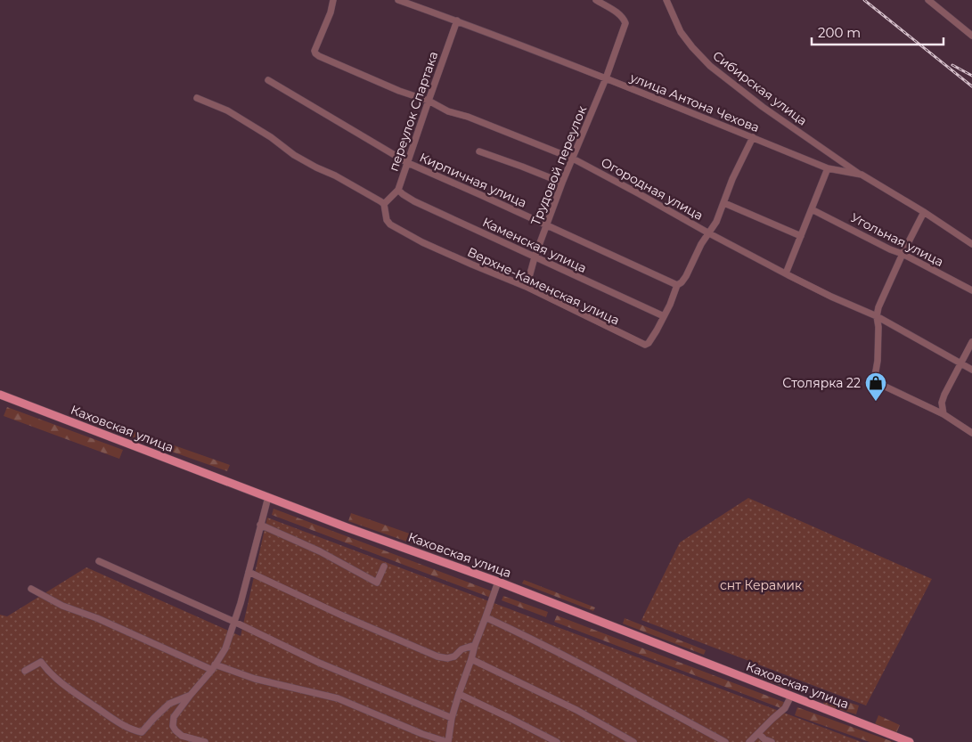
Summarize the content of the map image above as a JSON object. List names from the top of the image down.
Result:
{
  "streets": {
    "main road": ["Каховская улица"],
    "street": [
      "Сибирская улица",
      "улица Антона Чехова",
      "переулок Спартака",
      "Трудовой переулок",
      "Кирпичная улица",
      "Огородная улица",
      "Угольная улица",
      "Каменская улица",
      "Верхне-Каменская улица"
    ]
  },
  "crossings": [
    ["Сибирская улица", "улица Антона Чехова"],
    ["улица Антона Чехова", "переулок Спартака"],
    ["улица Антона Чехова", "Трудовой переулок"],
    ["улица Антона Чехова", "Верхне-Каменская улица"],
    ["переулок Спартака", "Кирпичная улица"],
    ["переулок Спартака", "Огородная улица"],
    ["переулок Спартака", "Каменская улица"],
    ["переулок Спартака", "Верхне-Каменская улица"],
    ["Трудовой переулок", "Кирпичная улица"],
    ["Трудовой переулок", "Огородная улица"],
    ["Трудовой переулок", "Каменская улица"],
    ["Трудовой переулок", "Верхне-Каменская улица"],
    ["Кирпичная улица", "Верхне-Каменская улица"],
    ["Огородная улица", "Верхне-Каменская улица"],
    ["Каменская улица", "Верхне-Каменская улица"]
  ],
  "parks": ["снт Керамик"],
  "places": {
    "shop": ["Столярка 22"]
  },
  "scale_bar": "200 m"
}
